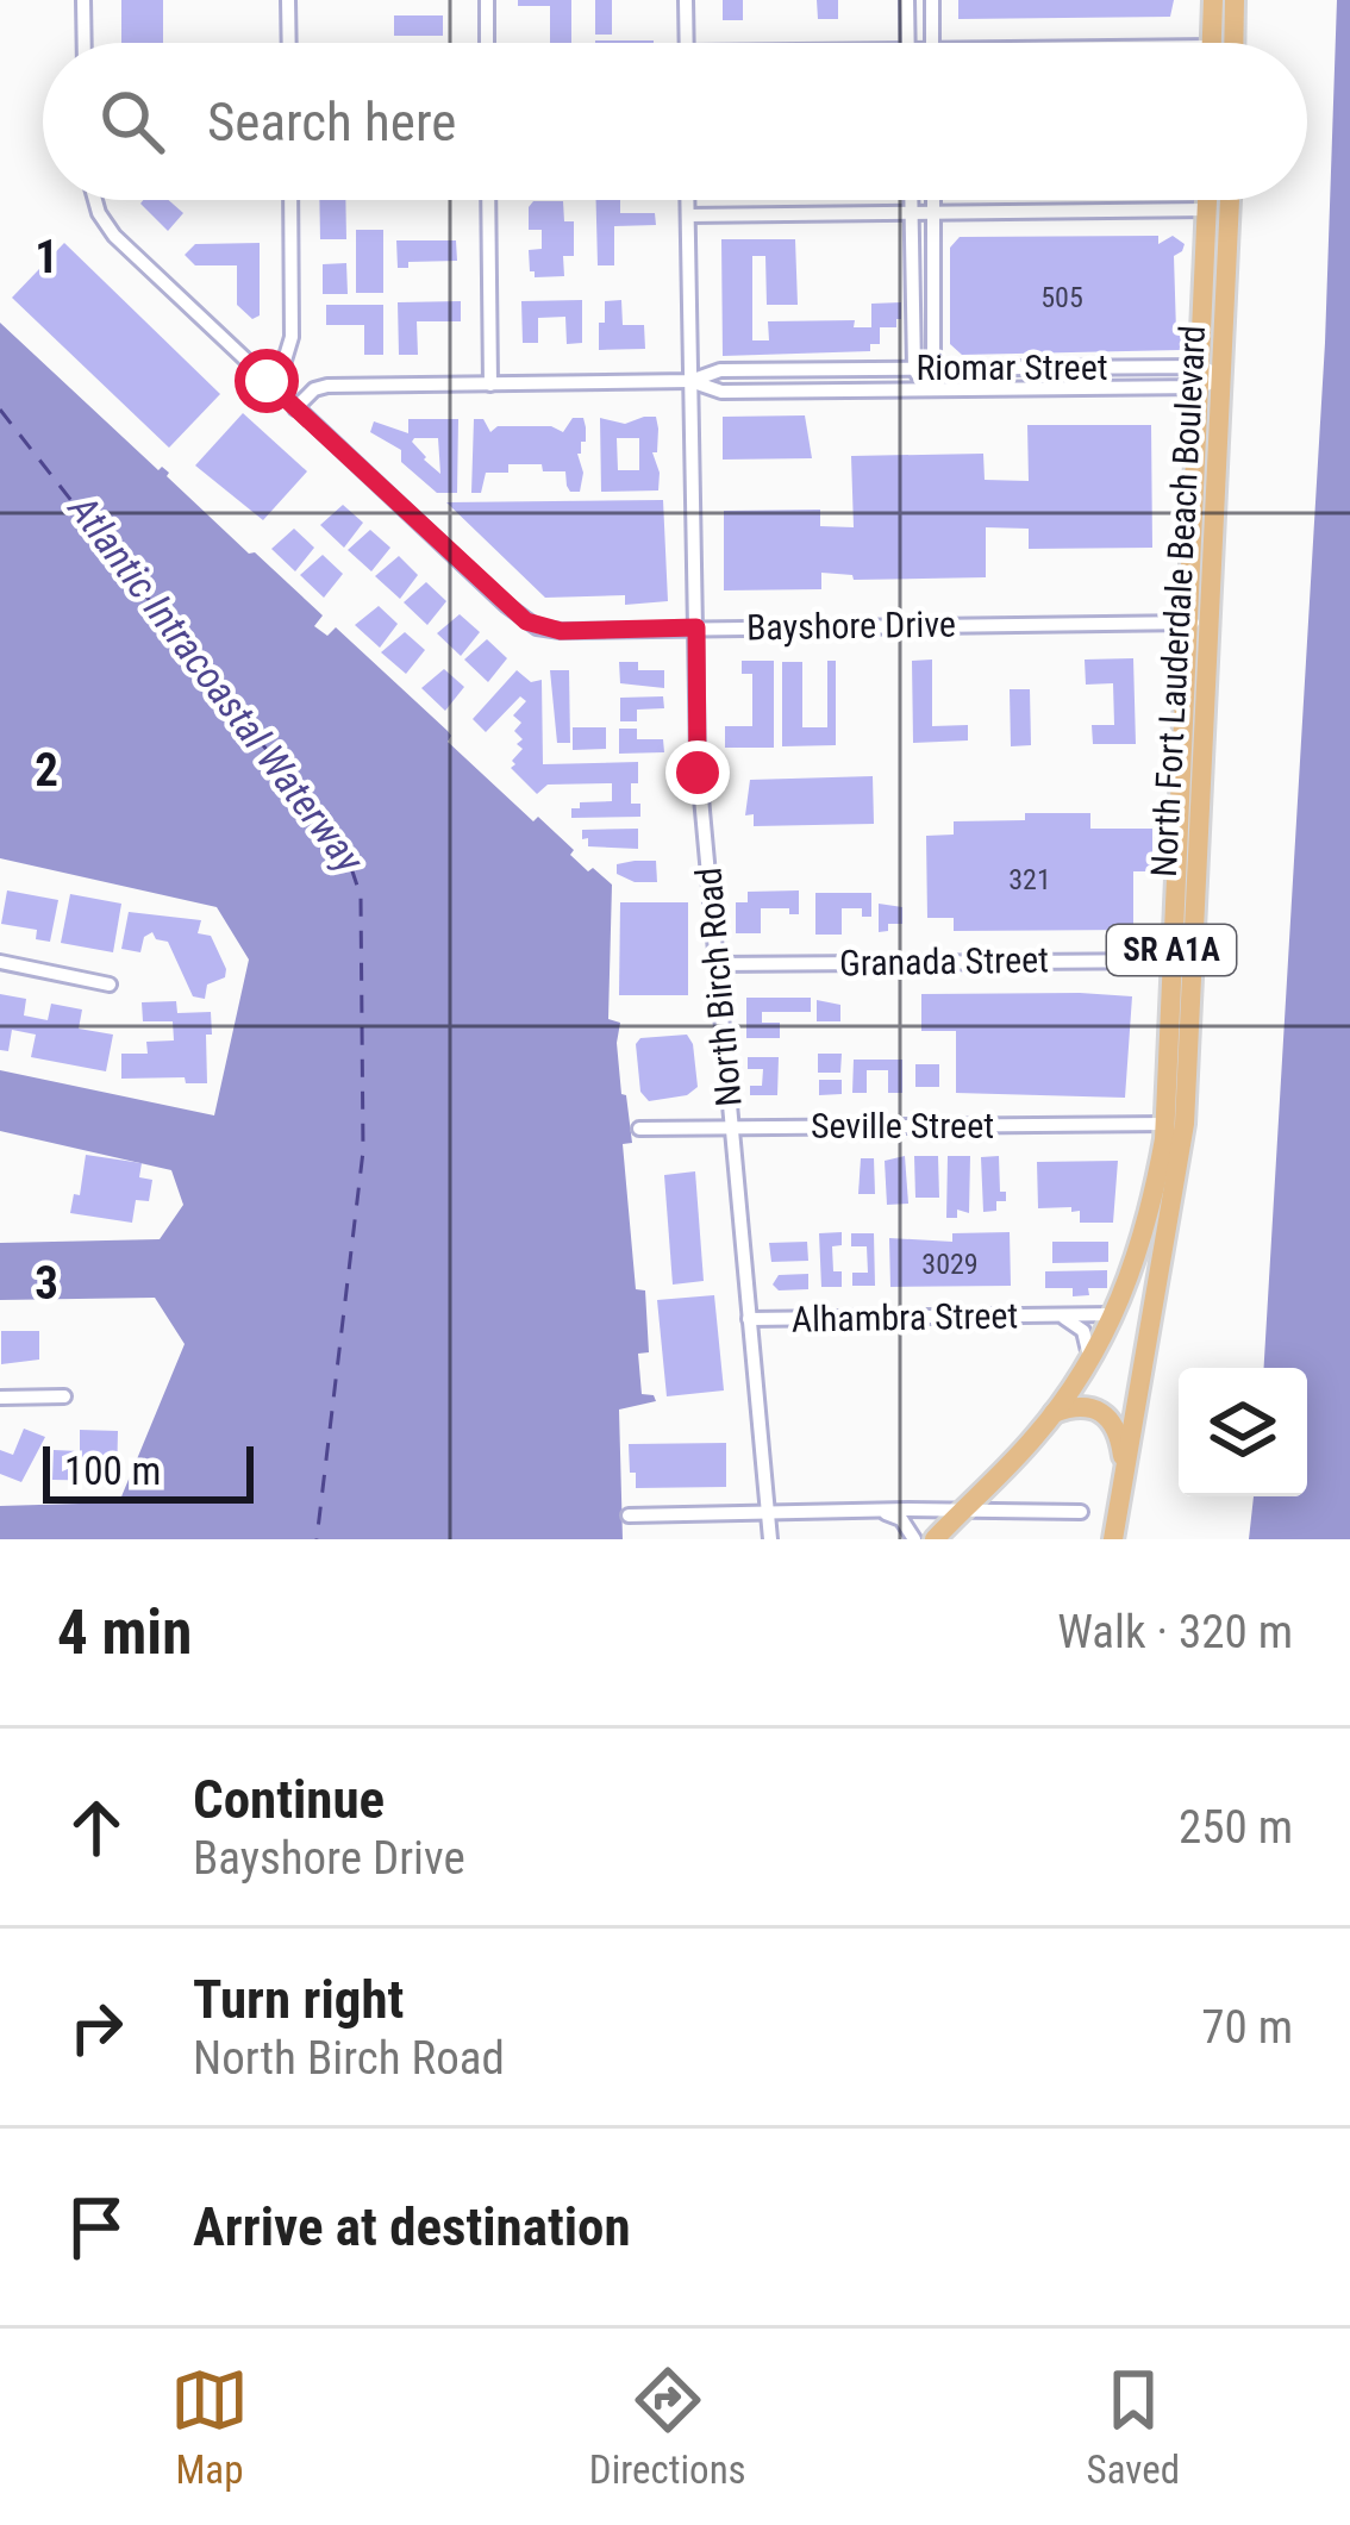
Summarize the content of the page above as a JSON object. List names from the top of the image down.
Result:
{
  "streets": {
    "main road": ["North Fort Lauderdale Beach Boulevard", "SR A1A"],
    "street": [
      "Riomar Street",
      "Bayshore Drive",
      "Granada Street",
      "North Birch Road",
      "Seville Street",
      "Alhambra Street"
    ]
  },
  "crossings": [
    ["Riomar Street", "North Fort Lauderdale Beach Boulevard"],
    ["Riomar Street", "Bayshore Drive"],
    ["Riomar Street", "North Birch Road"],
    ["North Fort Lauderdale Beach Boulevard", "Bayshore Drive"],
    ["North Fort Lauderdale Beach Boulevard", "SR A1A"],
    ["North Fort Lauderdale Beach Boulevard", "Granada Street"],
    ["North Fort Lauderdale Beach Boulevard", "Seville Street"],
    ["North Fort Lauderdale Beach Boulevard", "Alhambra Street"],
    ["Bayshore Drive", "North Birch Road"],
    ["SR A1A", "Alhambra Street"],
    ["Granada Street", "North Birch Road"],
    ["North Birch Road", "Seville Street"],
    ["North Birch Road", "Alhambra Street"]
  ],
  "water": ["Atlantic Intracoastal Waterway"],
  "house_numbers": ["505", "321", "3029"],
  "scale_bar": "100 m",
  "page": {
    "search": "Search here",
    "scale": "100 m",
    "heading": ["4 min", "Walk · 320 m"],
    "list": [
      ["Continue", "Bayshore Drive", "250 m"],
      ["Turn right", "North Birch Road", "70 m"],
      "Arrive at destination"
    ],
    "nav": ["Map", "Directions", "Saved"]
  },
  "grid": {
    "rows": ["1", "2", "3"]
  }
}
